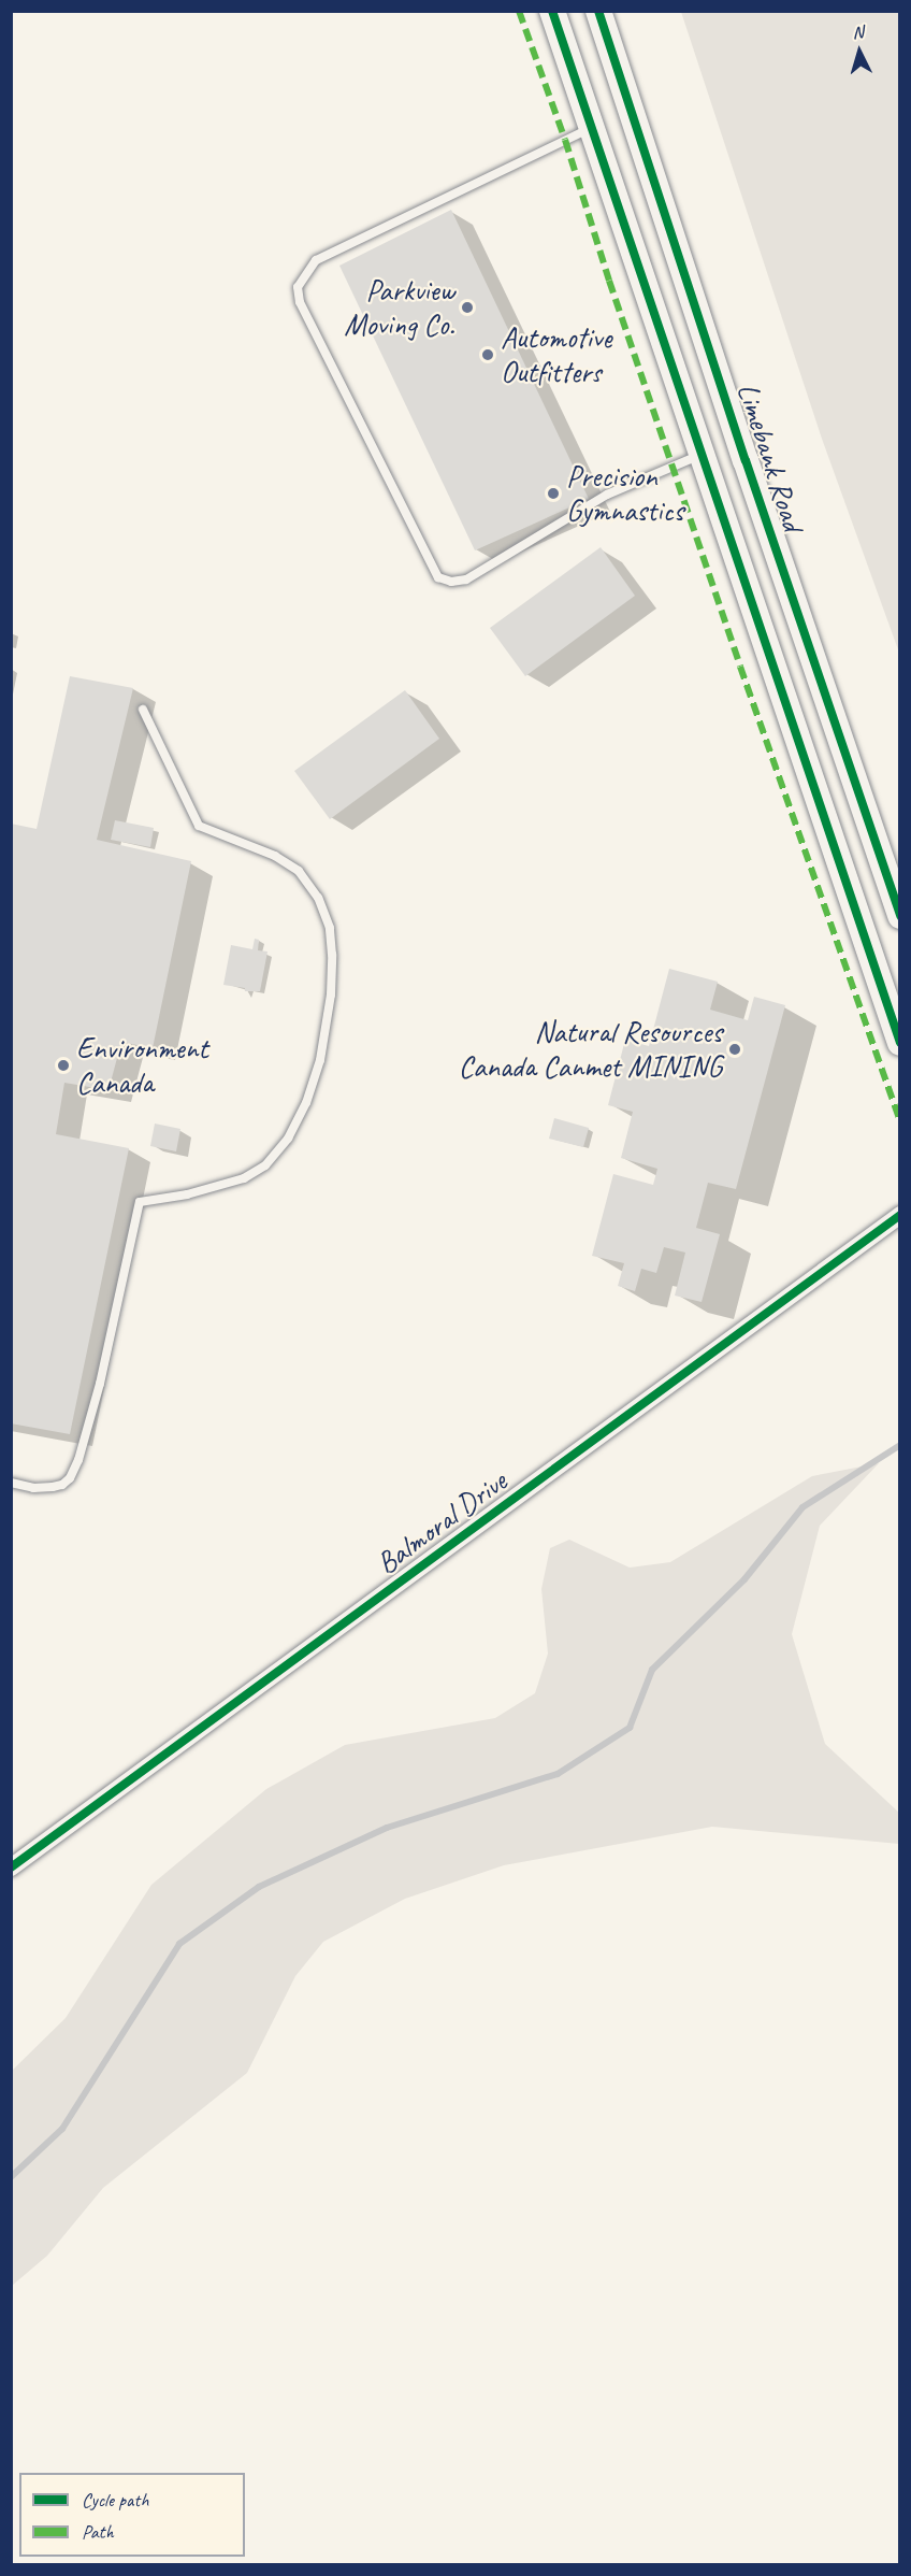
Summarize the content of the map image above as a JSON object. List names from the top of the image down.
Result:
{
  "streets": {
    "main road": ["Limebank Road"],
    "street": ["Balmoral Drive"]
  },
  "places": [
    "Parkview Moving Co.",
    "Automotive Outfitters",
    "Precision Gymnastics",
    "Natural Resources Canada Canmet MINING",
    "Environment Canada"
  ],
  "legend": ["Cycle path", "Path"],
  "north": "top"
}
